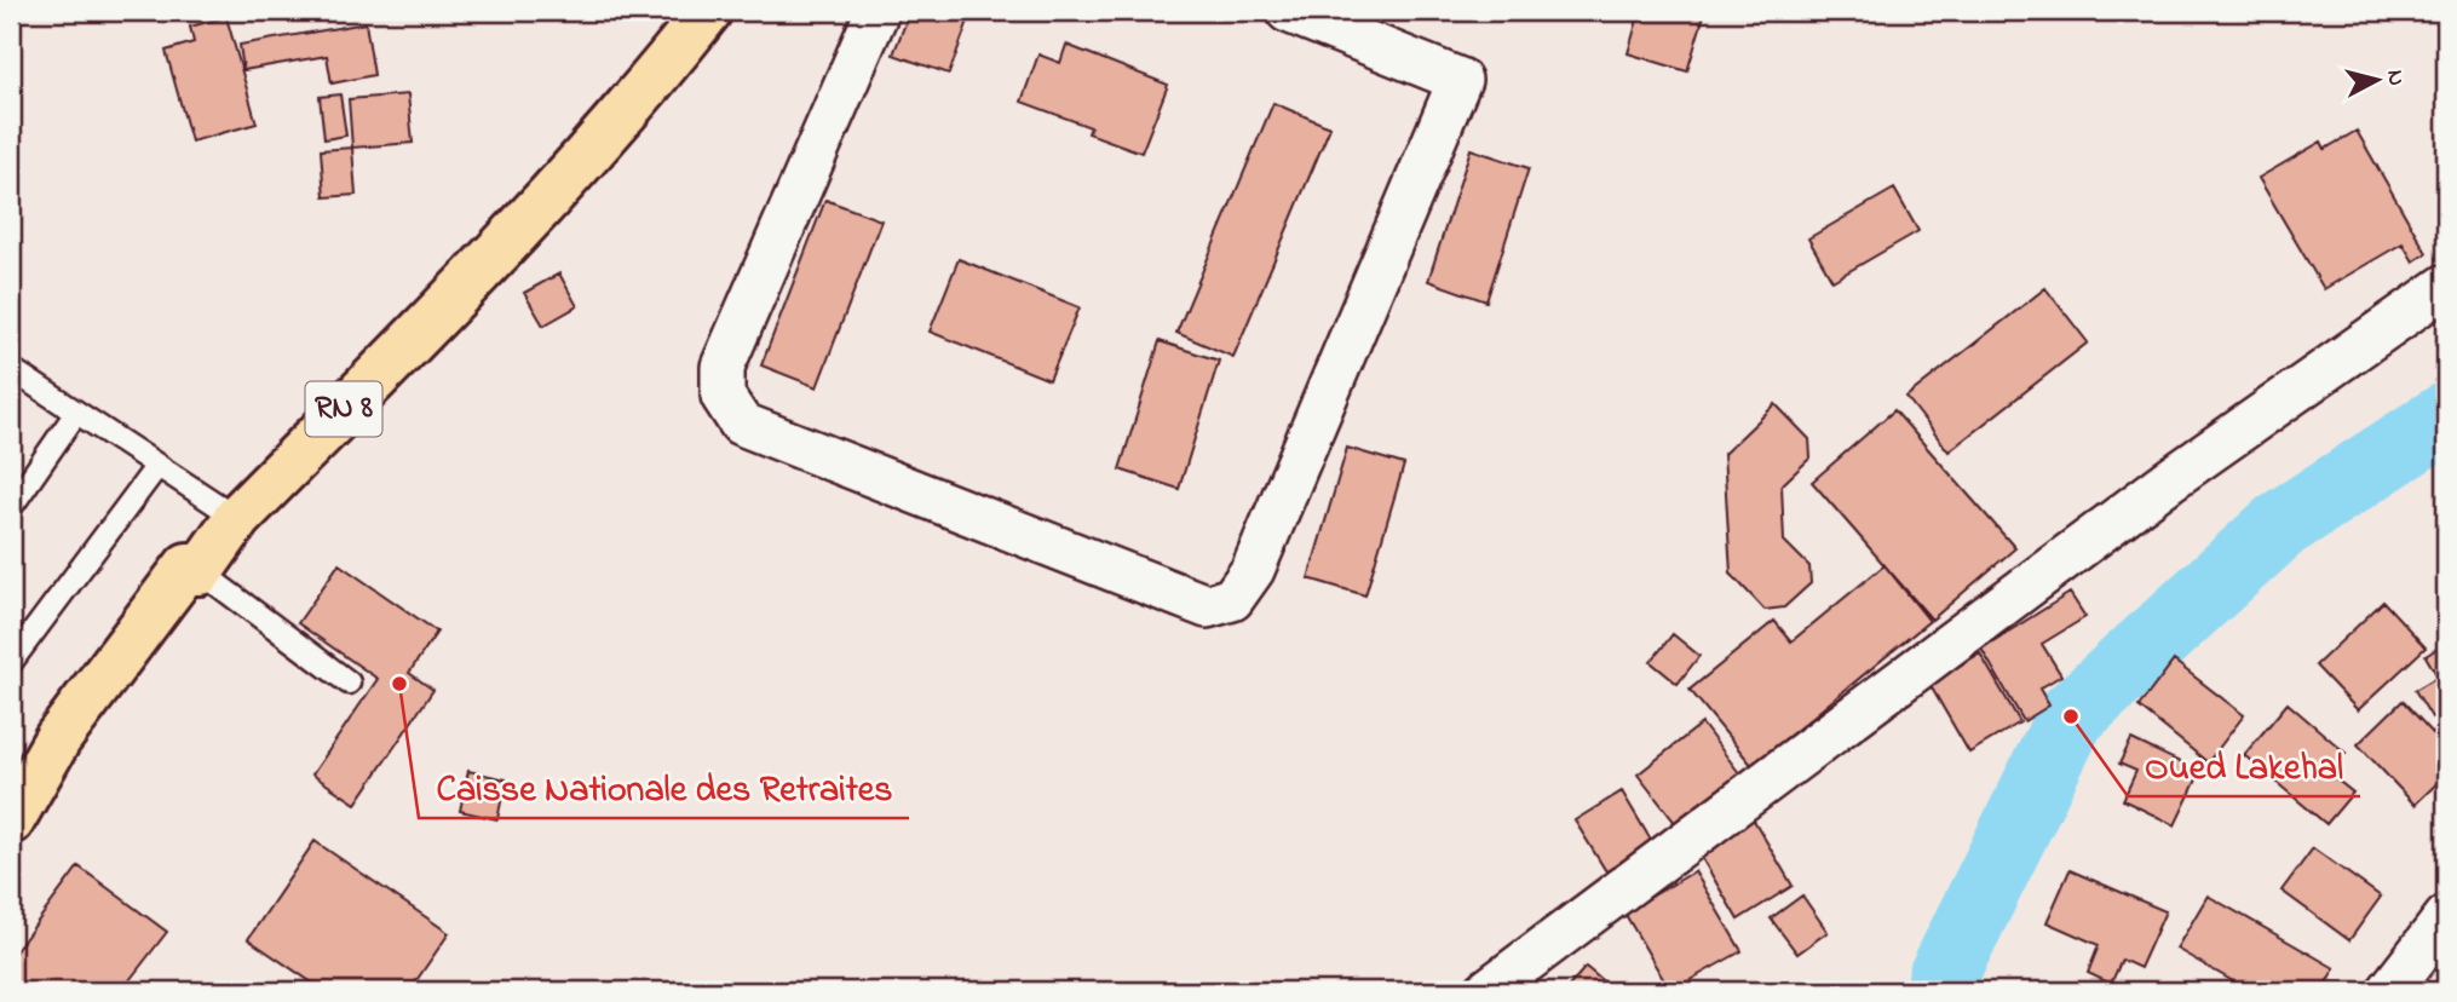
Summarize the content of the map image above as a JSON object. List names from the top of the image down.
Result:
{
  "streets": {
    "highway": ["RN 8"]
  },
  "places": ["Caisse Nationale des Retraites", "Oued Lakehal"],
  "north": "right"
}
